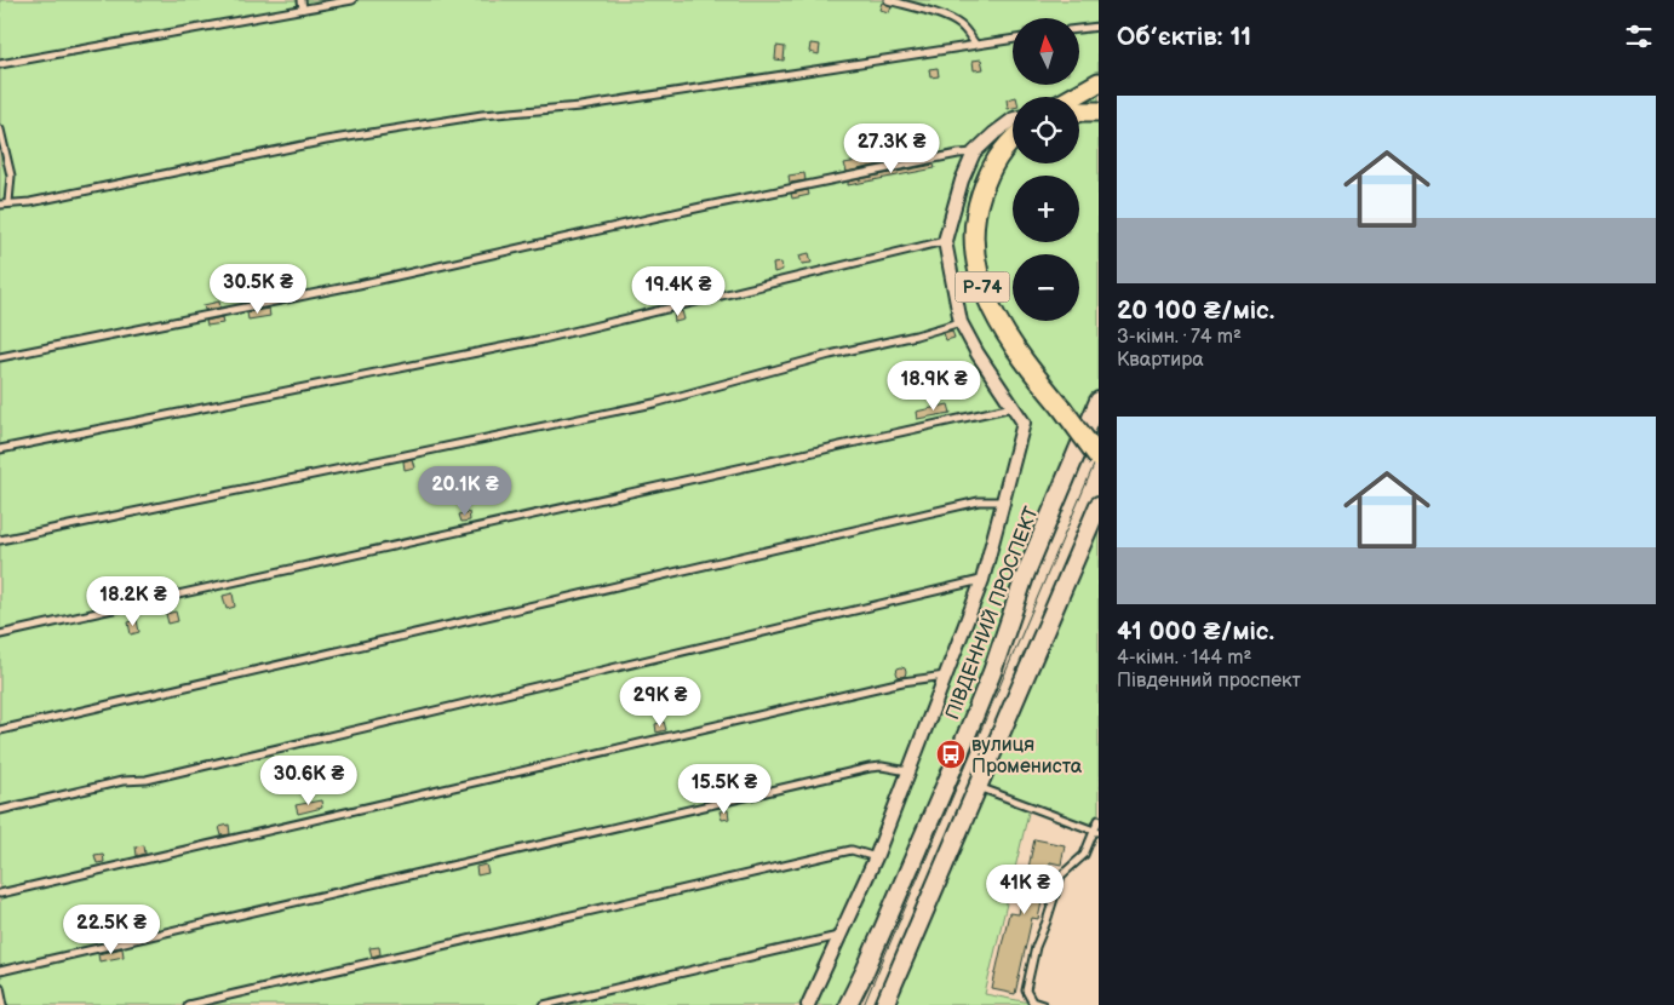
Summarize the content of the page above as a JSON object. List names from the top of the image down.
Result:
{
  "streets": {
    "main road": ["Р-74", "ПІВДЕННИЙ ПРОСПЕКТ"]
  },
  "places": {
    "bus stop": ["вулиця Промениста"]
  },
  "north": "top",
  "page": {
    "heading": "Об’єктів: 11",
    "map_buttons": ["+", "−"],
    "list": [
      {
        "name": "20 100 ₴/міс.",
        "note": "3-кімн. · 74 m² · Квартира"
      },
      {
        "name": "41 000 ₴/міс.",
        "note": "4-кімн. · 144 m² · Південний проспект"
      }
    ],
    "price": [
      "27.3K ₴",
      "30.5K ₴",
      "19.4K ₴",
      "18.9K ₴",
      "20.1K ₴",
      "18.2K ₴",
      "29K ₴",
      "30.6K ₴",
      "15.5K ₴",
      "41K ₴",
      "22.5K ₴"
    ]
  }
}
